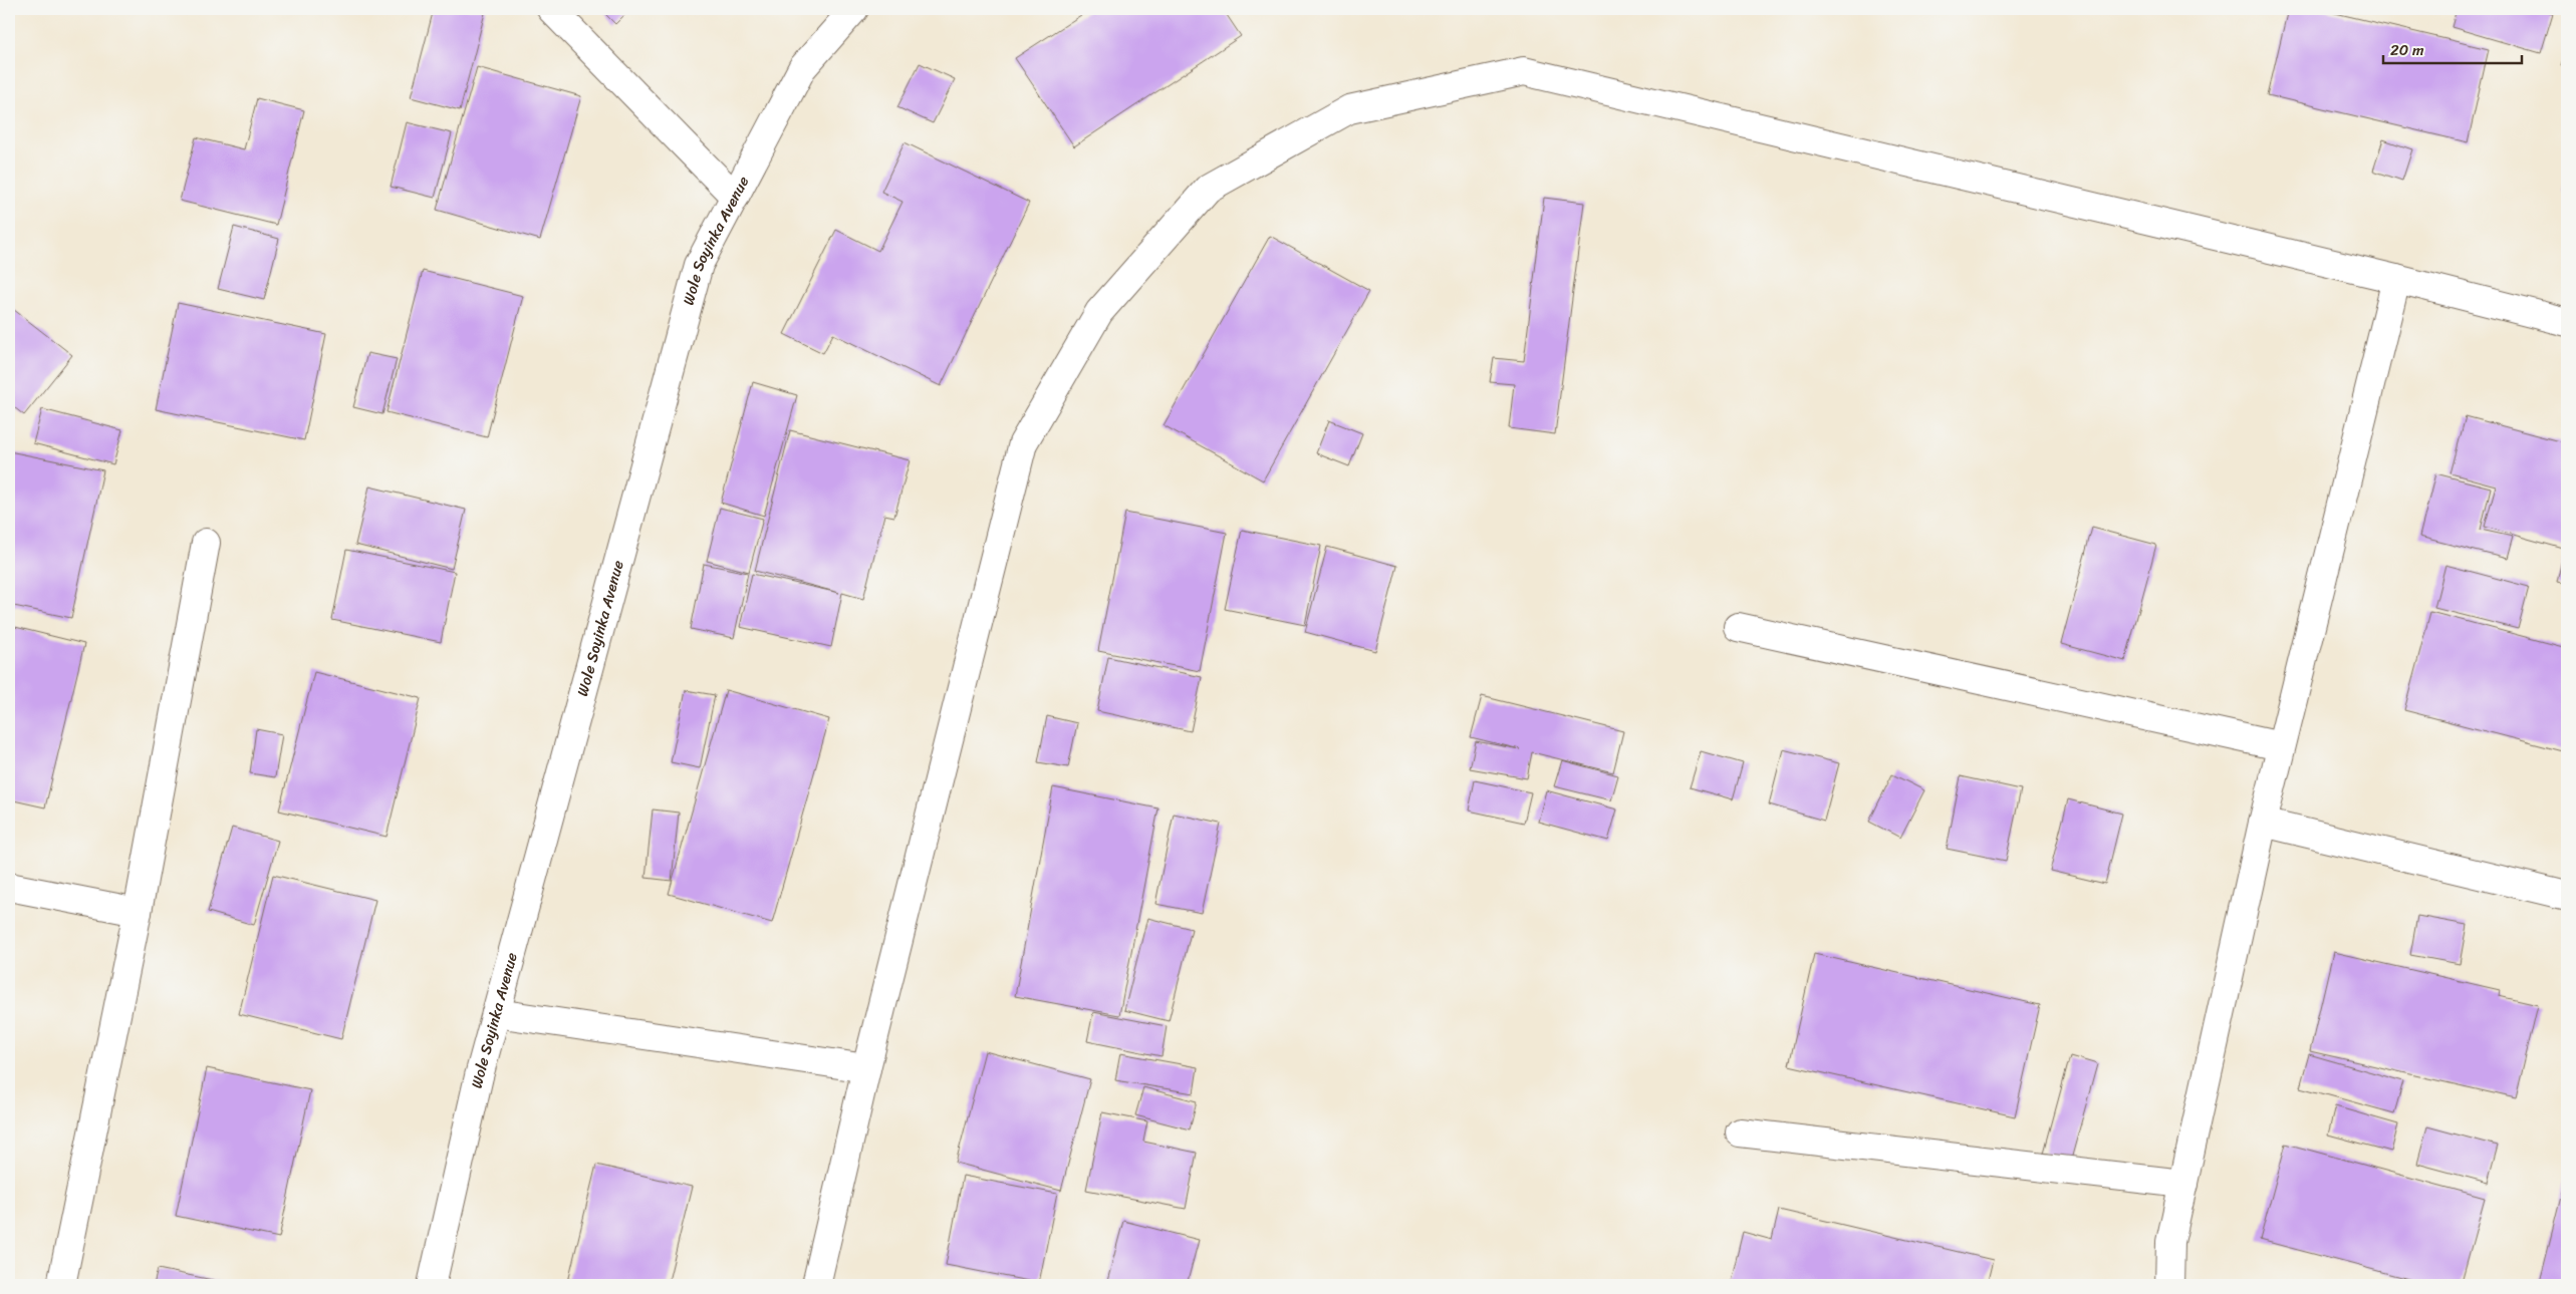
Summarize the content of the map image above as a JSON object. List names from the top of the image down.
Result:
{
  "streets": {
    "street": ["Wole Soyinka Avenue"]
  },
  "scale_bar": "20 m"
}
